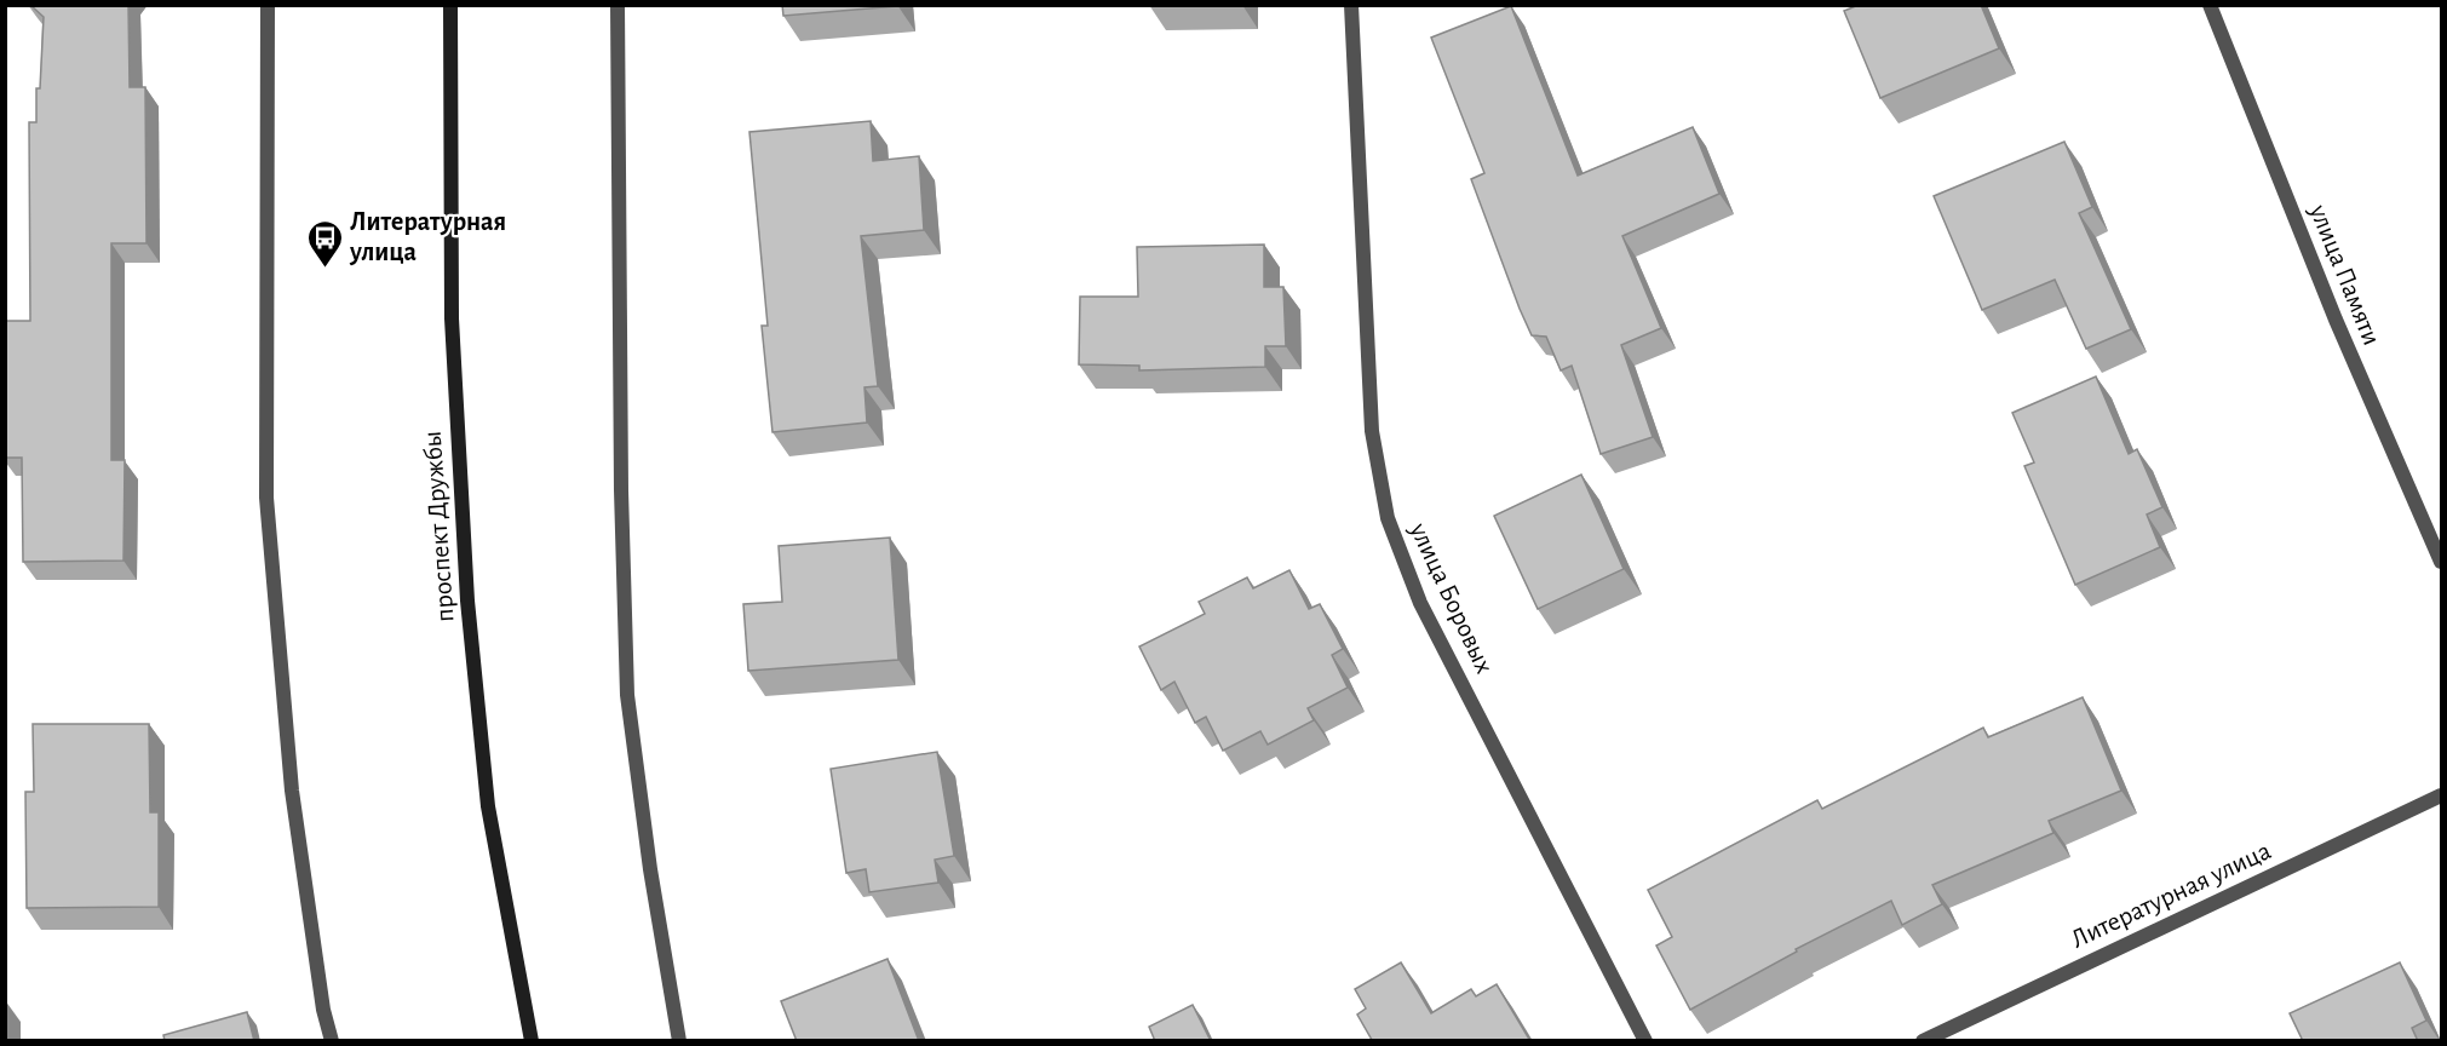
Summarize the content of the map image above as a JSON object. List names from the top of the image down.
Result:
{
  "streets": {
    "main road": ["проспект Дружбы"],
    "street": ["улица Памяти", "улица Боровых", "Литературная улица"]
  },
  "places": {
    "bus stop": ["Литературная улица"]
  }
}
